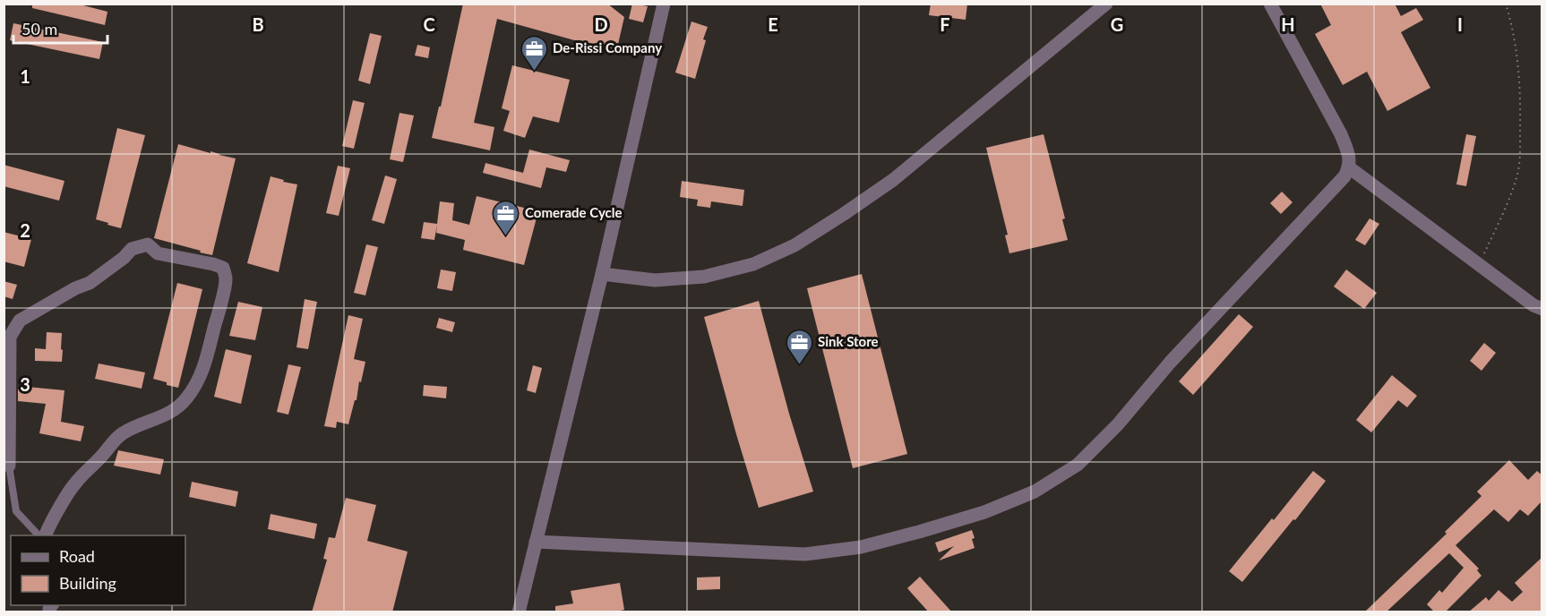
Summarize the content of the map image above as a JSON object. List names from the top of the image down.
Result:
{
  "places": {
    "office": ["De-Rissi Company", "Comerade Cycle", "Sink Store"]
  },
  "legend": ["Road", "Building"],
  "scale_bar": "50 m",
  "grid": {
    "columns": [
      "B",
      "C",
      "D",
      "E",
      "F",
      "G",
      "H",
      "I"
    ],
    "rows": ["1", "2", "3"]
  }
}
